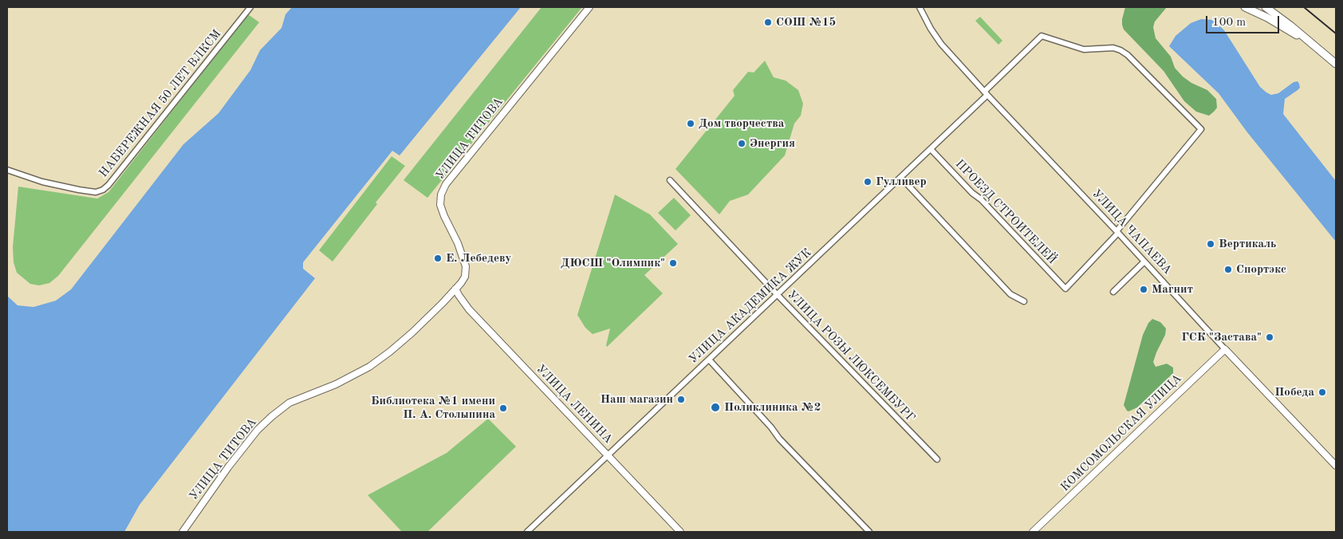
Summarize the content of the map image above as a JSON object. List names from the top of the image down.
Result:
{
  "streets": {
    "main road": [
      "УЛИЦА ТИТОВА",
      "УЛИЦА ЧАПАЕВА",
      "УЛИЦА ЛЕНИНА",
      "КОМСОМОЛЬСКАЯ УЛИЦА"
    ],
    "street": [
      "НАБЕРЕЖНАЯ 50 ЛЕТ ВЛКСМ",
      "ПРОЕЗД СТРОИТЕЛЕЙ",
      "УЛИЦА АКАДЕМИКА ЖУК",
      "УЛИЦА РОЗЫ ЛЮКСЕМБУРГ"
    ]
  },
  "crossings": [
    ["УЛИЦА ТИТОВА", "УЛИЦА ЛЕНИНА"],
    ["ПРОЕЗД СТРОИТЕЛЕЙ", "УЛИЦА ЧАПАЕВА"],
    ["ПРОЕЗД СТРОИТЕЛЕЙ", "УЛИЦА АКАДЕМИКА ЖУК"],
    ["УЛИЦА ЧАПАЕВА", "УЛИЦА АКАДЕМИКА ЖУК"],
    ["УЛИЦА ЧАПАЕВА", "КОМСОМОЛЬСКАЯ УЛИЦА"],
    ["УЛИЦА АКАДЕМИКА ЖУК", "УЛИЦА РОЗЫ ЛЮКСЕМБУРГ"],
    ["УЛИЦА АКАДЕМИКА ЖУК", "УЛИЦА ЛЕНИНА"]
  ],
  "places": [
    "СОШ №15",
    "Дом творчества",
    "Энергия",
    "Гулливер",
    "Вертикаль",
    "Е. Лебедеву",
    "ДЮСШ \"Олимпик\"",
    "Спортэкс",
    "Магнит",
    "ГСК \"Застава\"",
    "Победа",
    "Наш магазин",
    "Поликлиника №2",
    "Библиотека №1 имени П. А. Столыпина"
  ],
  "scale_bar": "100 m"
}
